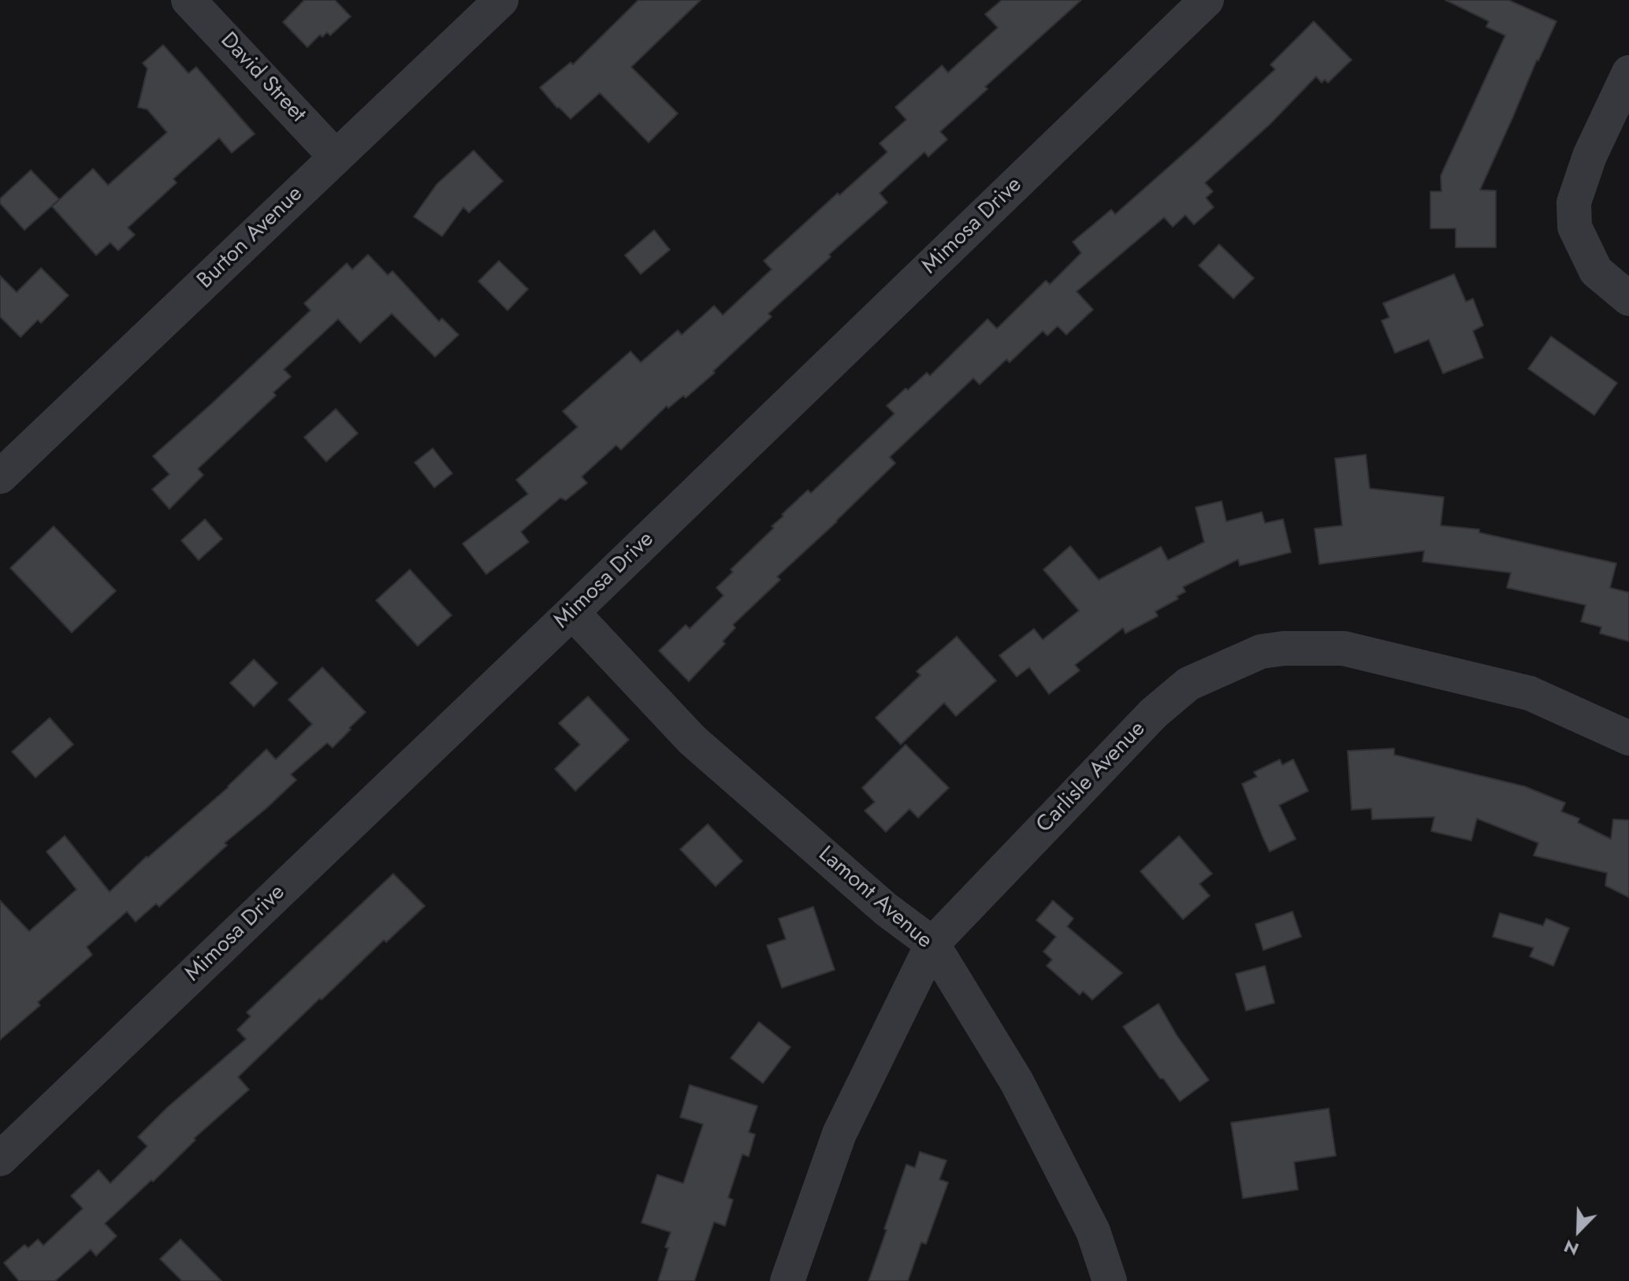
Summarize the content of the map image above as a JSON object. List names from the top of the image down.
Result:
{
  "streets": {
    "street": [
      "David Street",
      "Mimosa Drive",
      "Burton Avenue",
      "Carlisle Avenue",
      "Lamont Avenue"
    ]
  },
  "crossings": [
    ["David Street", "Burton Avenue"],
    ["Mimosa Drive", "Lamont Avenue"],
    ["Carlisle Avenue", "Lamont Avenue"]
  ],
  "north": "bottom left"
}
